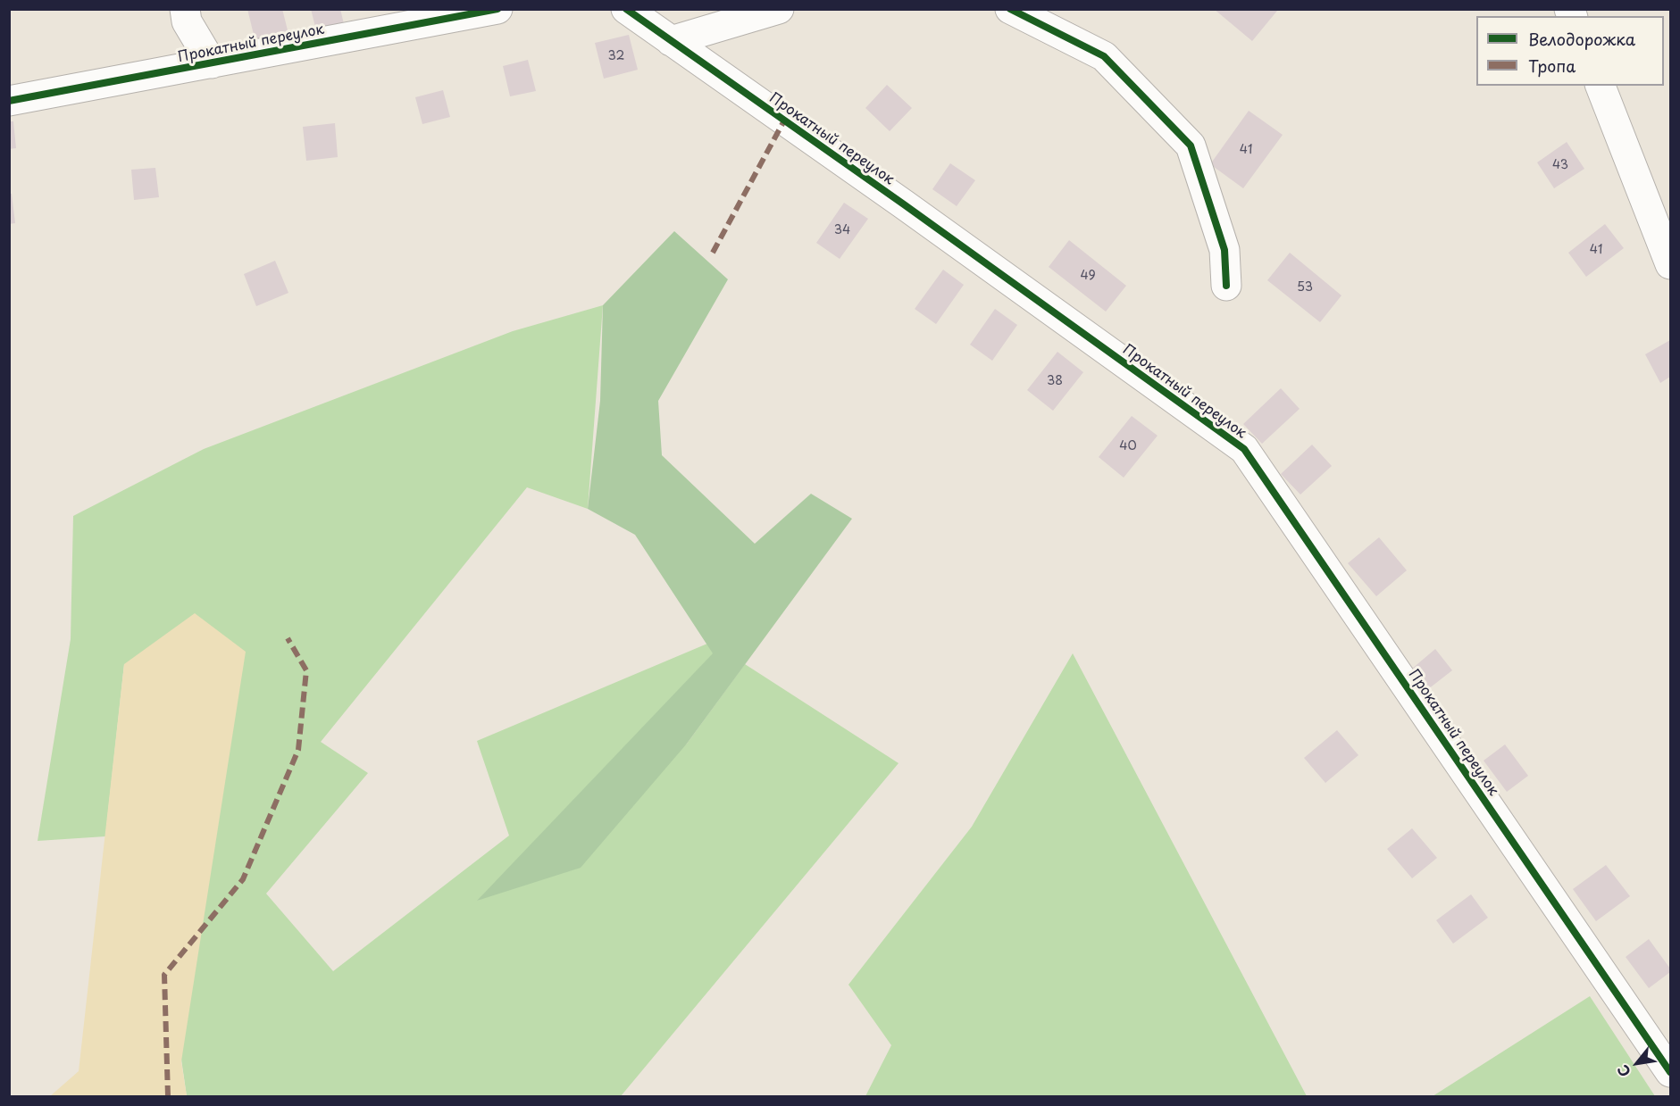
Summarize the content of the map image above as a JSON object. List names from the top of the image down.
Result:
{
  "streets": {
    "street": ["Прокатный переулок"]
  },
  "house_numbers": [
    "32",
    "41",
    "43",
    "34",
    "41",
    "49",
    "53",
    "38",
    "40"
  ],
  "legend": ["Велодорожка", "Тропа"],
  "north": "bottom left"
}
